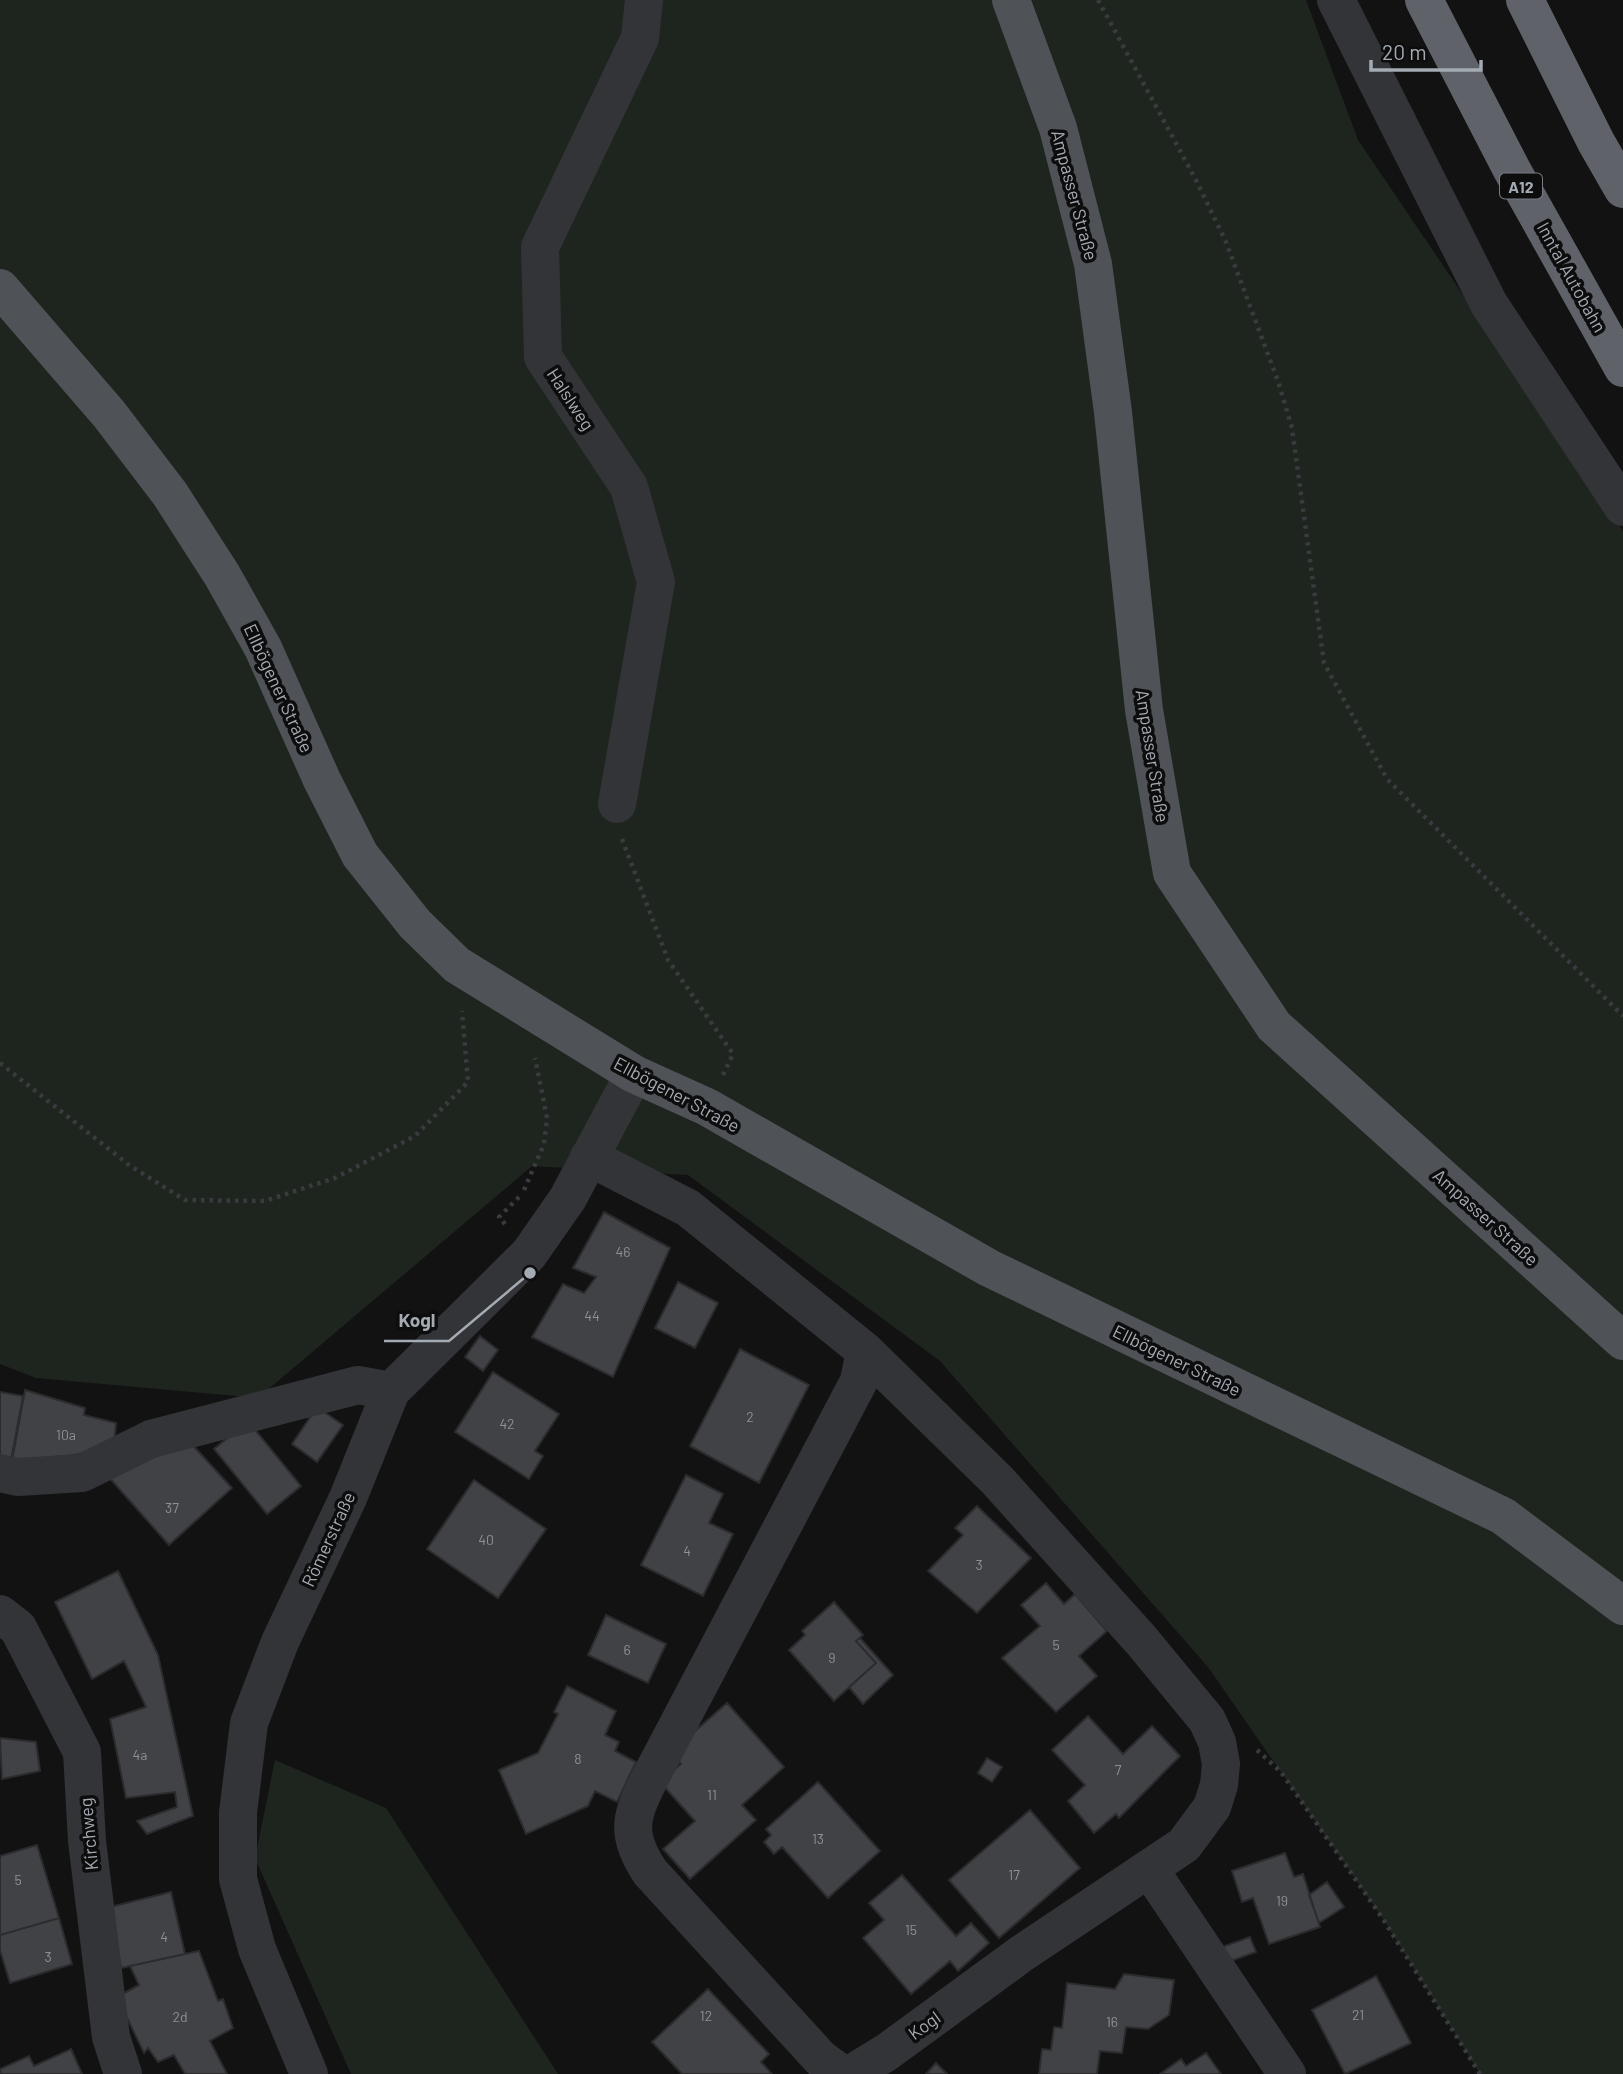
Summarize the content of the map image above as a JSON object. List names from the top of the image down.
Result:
{
  "streets": {
    "highway": ["A12", "Inntal Autobahn"],
    "main road": ["Ampasser Straße", "Ellbögener Straße"],
    "street": [
      "Halslweg",
      "Römerstraße",
      "Kirchweg",
      "Kogl"
    ]
  },
  "crossings": [
    ["Ellbögener Straße", "Römerstraße"],
    ["Römerstraße", "Kogl"]
  ],
  "places": ["Kogl"],
  "house_numbers": [
    "46",
    "44",
    "2",
    "42",
    "10a",
    "37",
    "40",
    "4",
    "3",
    "5",
    "6",
    "9",
    "4a",
    "8",
    "7",
    "11",
    "13",
    "17",
    "5",
    "19",
    "15",
    "4",
    "3",
    "21",
    "12",
    "2d",
    "16"
  ],
  "scale_bar": "20 m"
}
